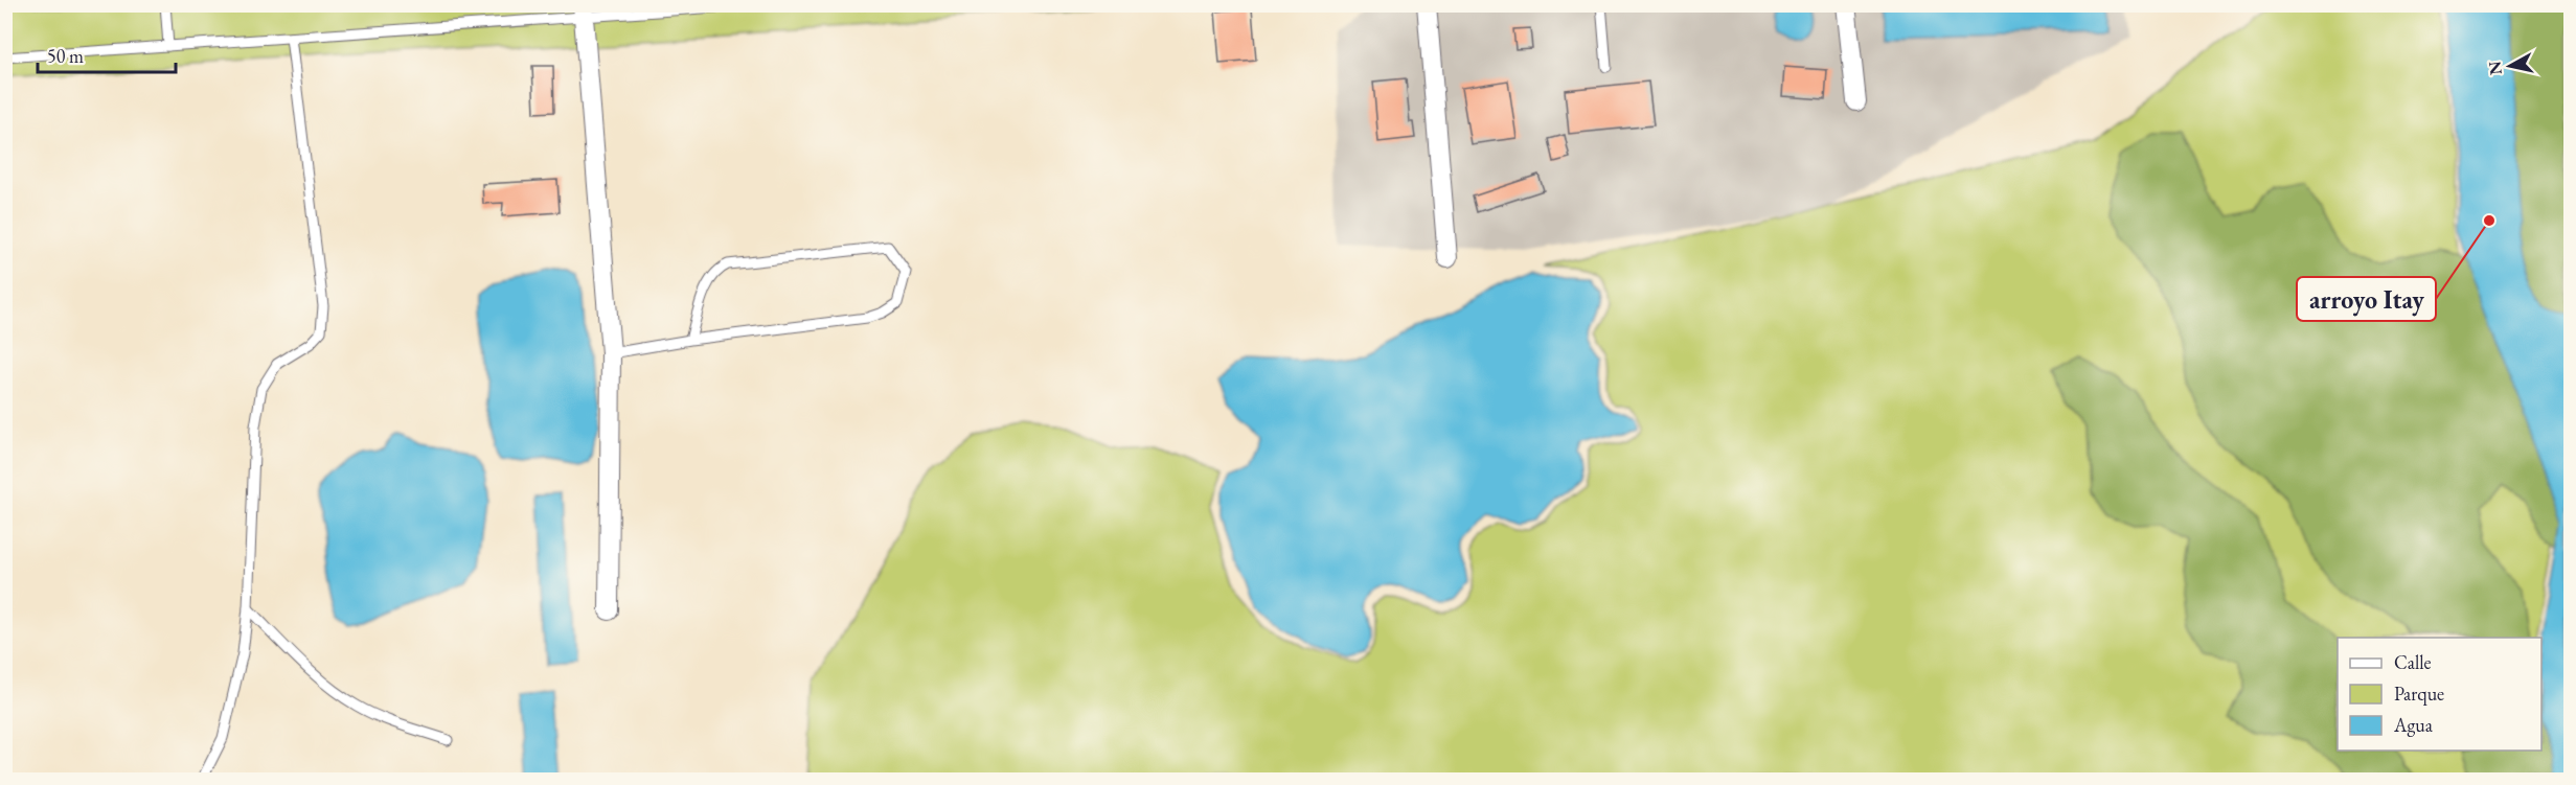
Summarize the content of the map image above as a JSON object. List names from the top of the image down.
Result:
{
  "places": ["arroyo Itay"],
  "legend": ["Calle", "Parque", "Agua"],
  "scale_bar": "50 m",
  "north": "left"
}
